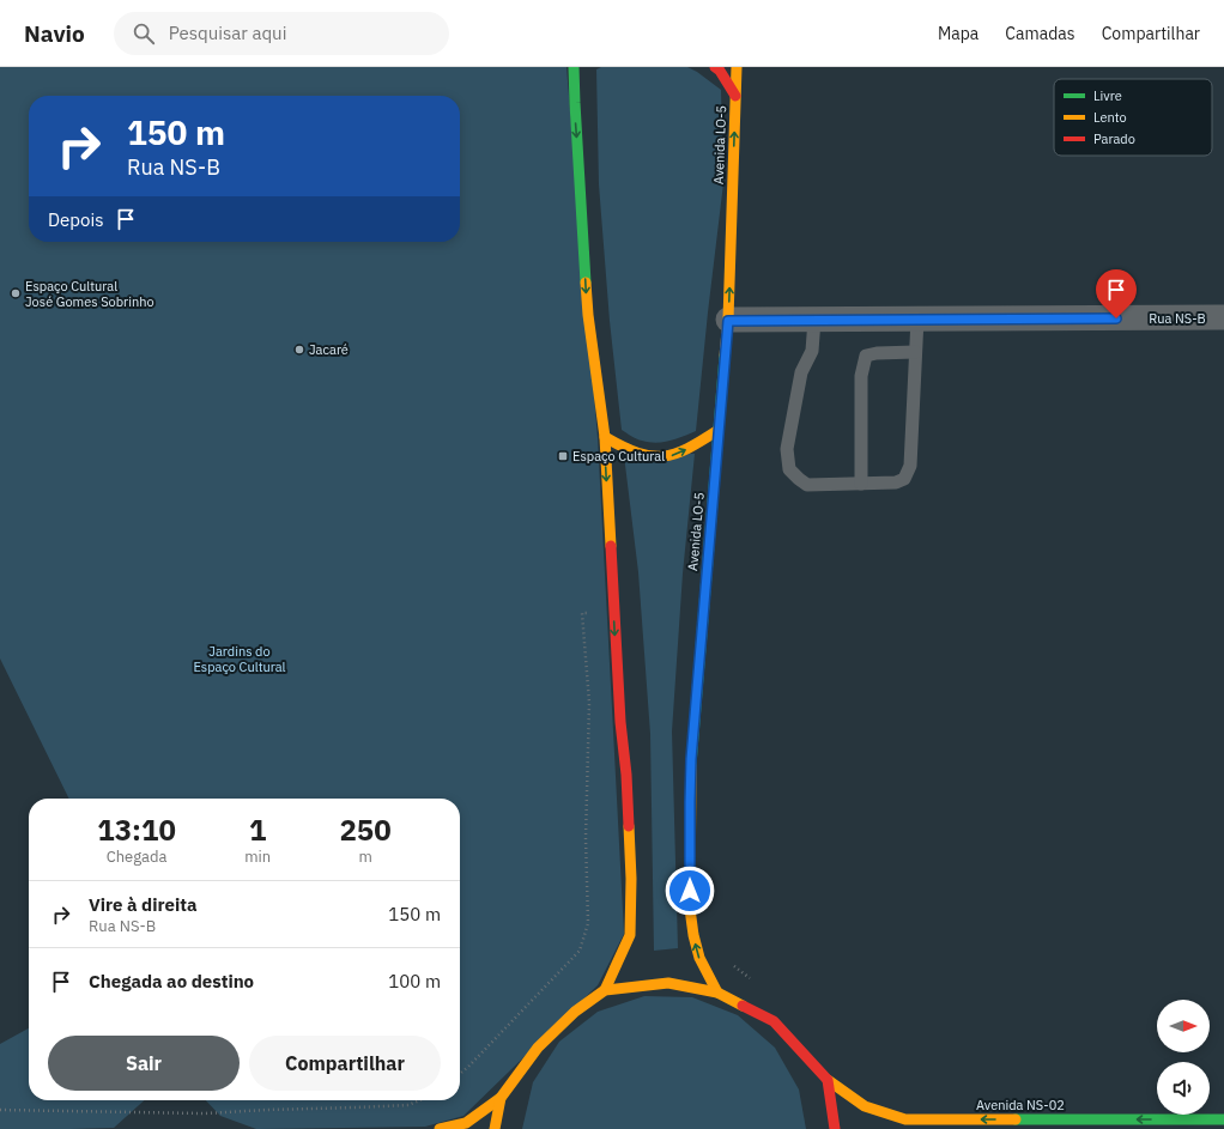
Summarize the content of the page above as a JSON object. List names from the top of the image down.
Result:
{
  "streets": {
    "main road": ["Avenida LO-5", "Avenida NS-02"],
    "street": ["Rua NS-B"]
  },
  "crossings": [
    ["Avenida LO-5", "Rua NS-B"],
    ["Avenida LO-5", "Avenida NS-02"]
  ],
  "one_way": ["Avenida NS-02"],
  "parks": ["Jardins do Espaço Cultural"],
  "places": {
    "other": ["Espaço Cultural José Gomes Sobrinho", "Jacaré"],
    "transit": ["Espaço Cultural"]
  },
  "legend": ["Livre", "Lento", "Parado"],
  "north": "right",
  "page": {
    "header": "Navio",
    "search": "Pesquisar aqui",
    "nav": ["Mapa", "Camadas", "Compartilhar"],
    "turn": ["150 m", "Rua NS-B"],
    "then": "Depois",
    "eta": [
      "13:10",
      "Chegada",
      "1",
      "min",
      "250",
      "m"
    ],
    "list": [
      {
        "name": "Vire à direita",
        "note": "Rua NS-B",
        "value": "150 m"
      },
      {
        "name": "Chegada ao destino",
        "value": "100 m"
      }
    ],
    "buttons": ["Sair", "Compartilhar"]
  }
}
